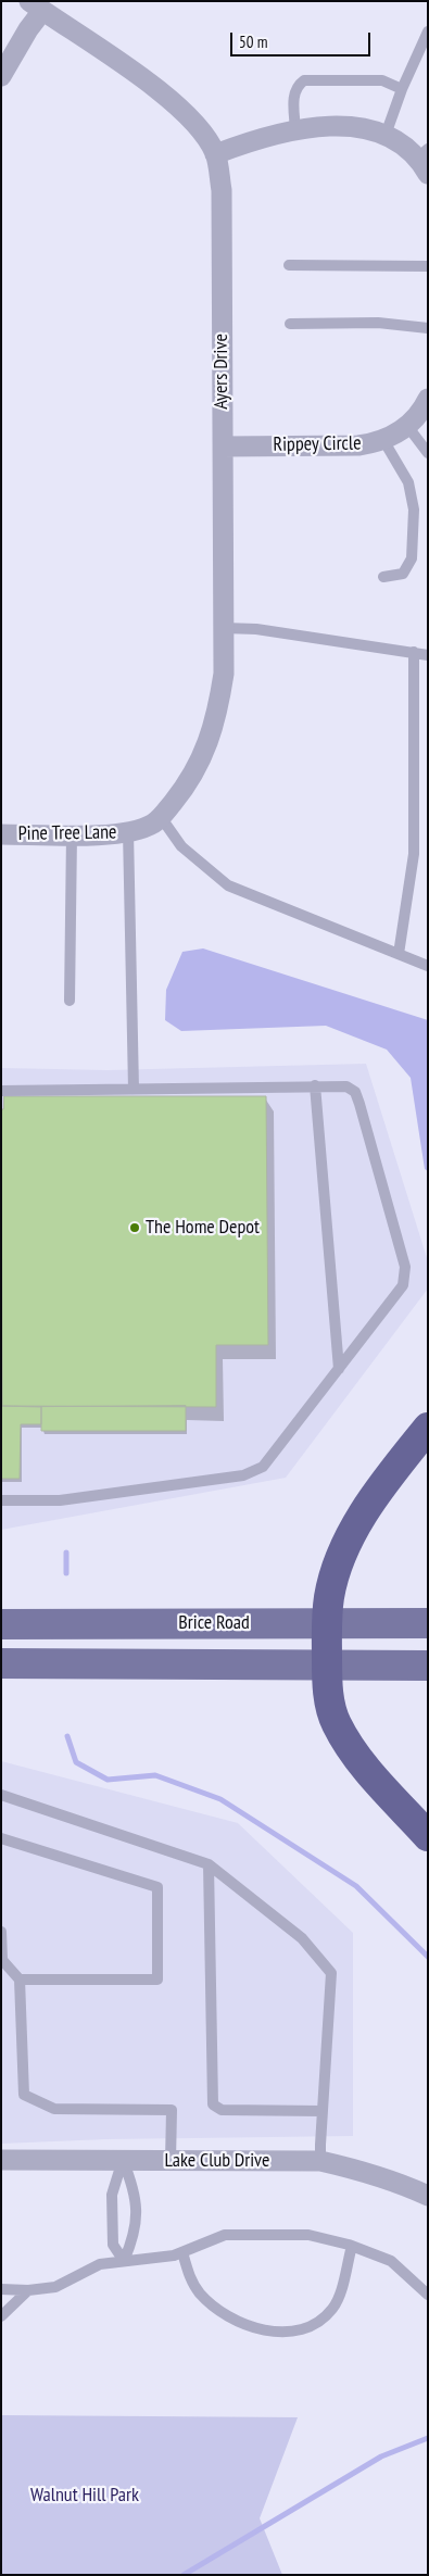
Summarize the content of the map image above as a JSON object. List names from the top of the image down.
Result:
{
  "streets": {
    "main road": ["Brice Road"],
    "street": [
      "Ayers Drive",
      "Rippey Circle",
      "Pine Tree Lane",
      "Lake Club Drive"
    ]
  },
  "crossings": [
    ["Ayers Drive", "Rippey Circle"],
    ["Ayers Drive", "Pine Tree Lane"]
  ],
  "parks": ["Walnut Hill Park"],
  "places": ["The Home Depot"],
  "scale_bar": "50 m"
}
